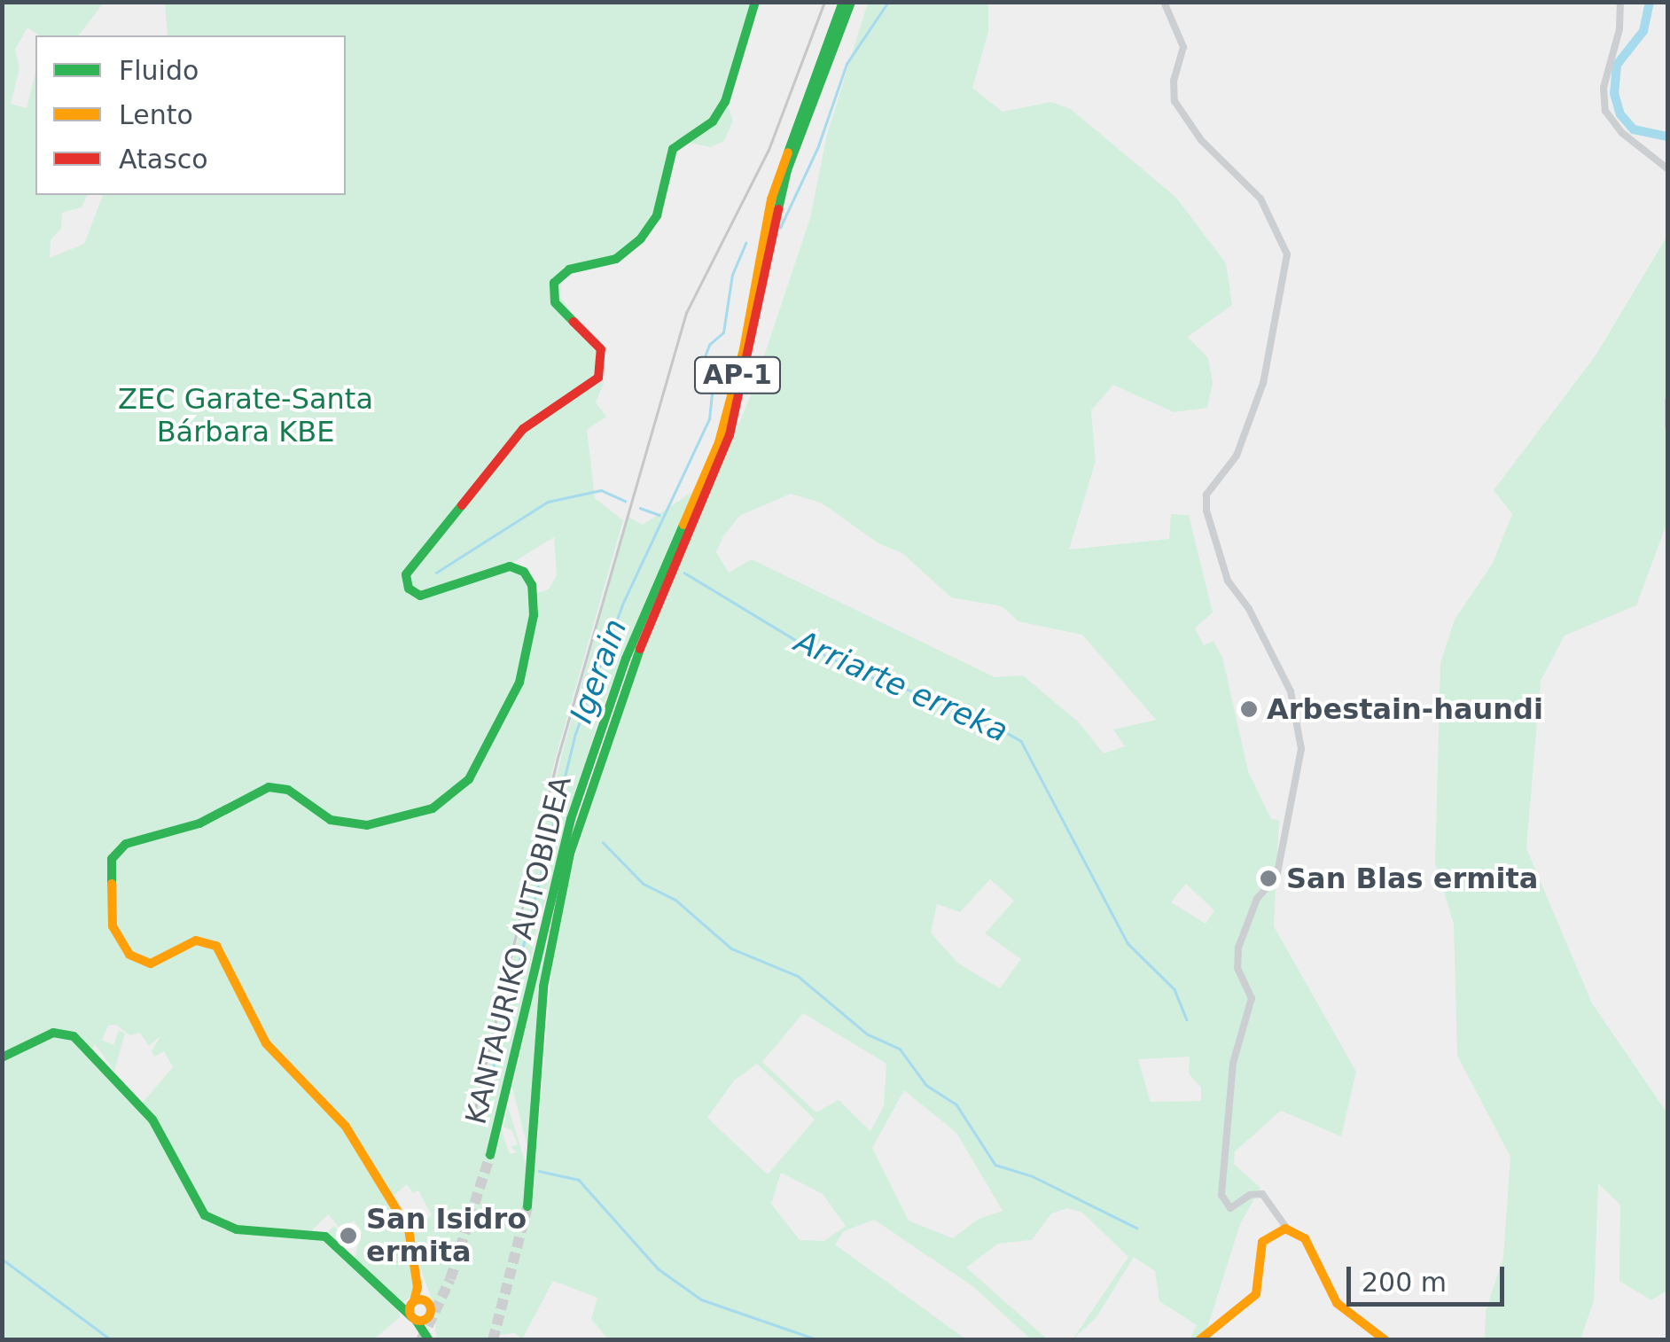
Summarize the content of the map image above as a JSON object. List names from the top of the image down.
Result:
{
  "streets": {
    "main road": ["AP-1", "KANTAURIKO AUTOBIDEA"]
  },
  "water": ["Igerain", "Arriarte erreka"],
  "parks": ["ZEC Garate-Santa Bárbara KBE"],
  "places": ["Arbestain-haundi", "San Blas ermita", "San Isidro ermita"],
  "legend": ["Fluido", "Lento", "Atasco"],
  "scale_bar": "200 m"
}
